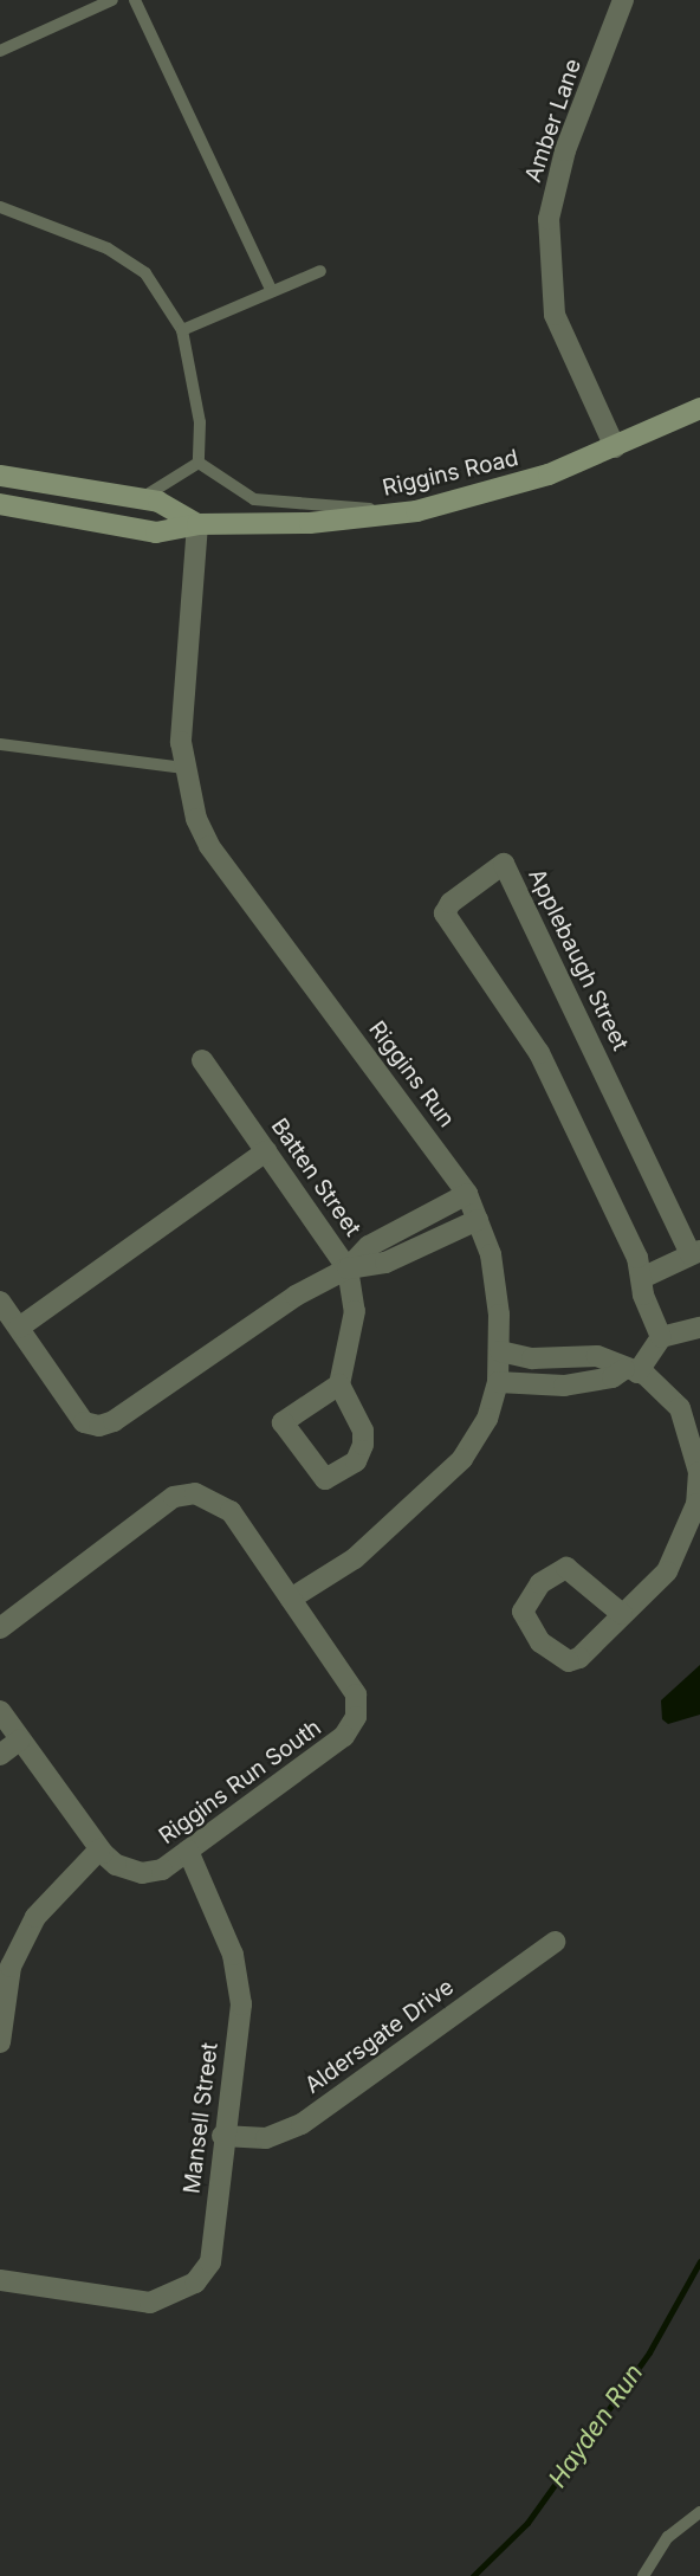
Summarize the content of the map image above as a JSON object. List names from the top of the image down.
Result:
{
  "streets": {
    "main road": ["Riggins Road"],
    "street": [
      "Amber Lane",
      "Applebaugh Street",
      "Riggins Run",
      "Batten Street",
      "Riggins Run South",
      "Aldersgate Drive",
      "Mansell Street"
    ]
  },
  "crossings": [
    ["Amber Lane", "Riggins Road"],
    ["Riggins Road", "Riggins Run"],
    ["Riggins Run", "Riggins Run South"],
    ["Riggins Run South", "Mansell Street"],
    ["Aldersgate Drive", "Mansell Street"]
  ],
  "water": ["Hayden Run"]
}
